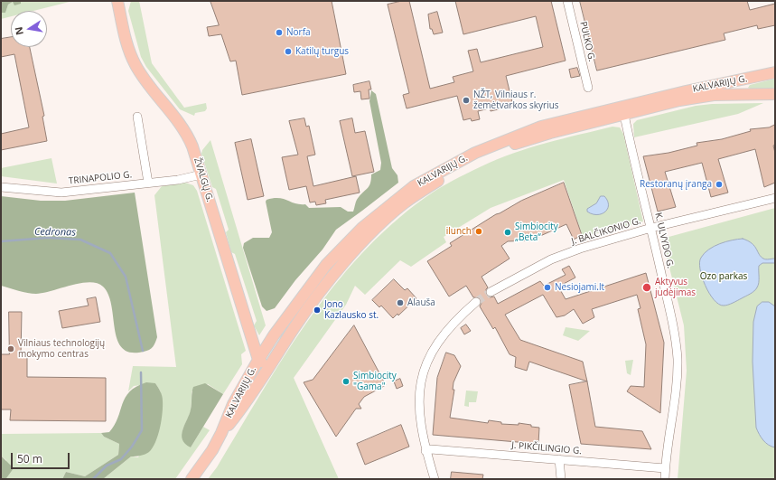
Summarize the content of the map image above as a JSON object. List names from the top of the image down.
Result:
{
  "streets": {
    "main road": ["KALVARIJŲ G.", "ŽVALGŲ G."],
    "street": [
      "PULKO G.",
      "TRINAPOLIO G.",
      "J. BALČIKONIO G.",
      "K. ULVYDO G.",
      "J. PIKČILINGIO G."
    ]
  },
  "crossings": [
    ["KALVARIJŲ G.", "ŽVALGŲ G."],
    ["KALVARIJŲ G.", "K. ULVYDO G."],
    ["TRINAPOLIO G.", "ŽVALGŲ G."],
    ["J. BALČIKONIO G.", "K. ULVYDO G."],
    ["K. ULVYDO G.", "J. PIKČILINGIO G."]
  ],
  "water": ["Cedronas"],
  "parks": ["Ozo parkas"],
  "places": [
    "Norfa",
    "Katilų turgus",
    "NŽT, Vilniaus r. žemėtvarkos skyrius",
    "Restoranų įranga",
    "ilunch",
    "Simbiocity „Beta“",
    "Nesiojami.lt",
    "Aktyvus judėjimas",
    "Alauša",
    "Jono Kazlausko st.",
    "Vilniaus technologijų mokymo centras",
    "Simbiocity \"Gama\""
  ],
  "scale_bar": "50 m",
  "north": "left"
}
